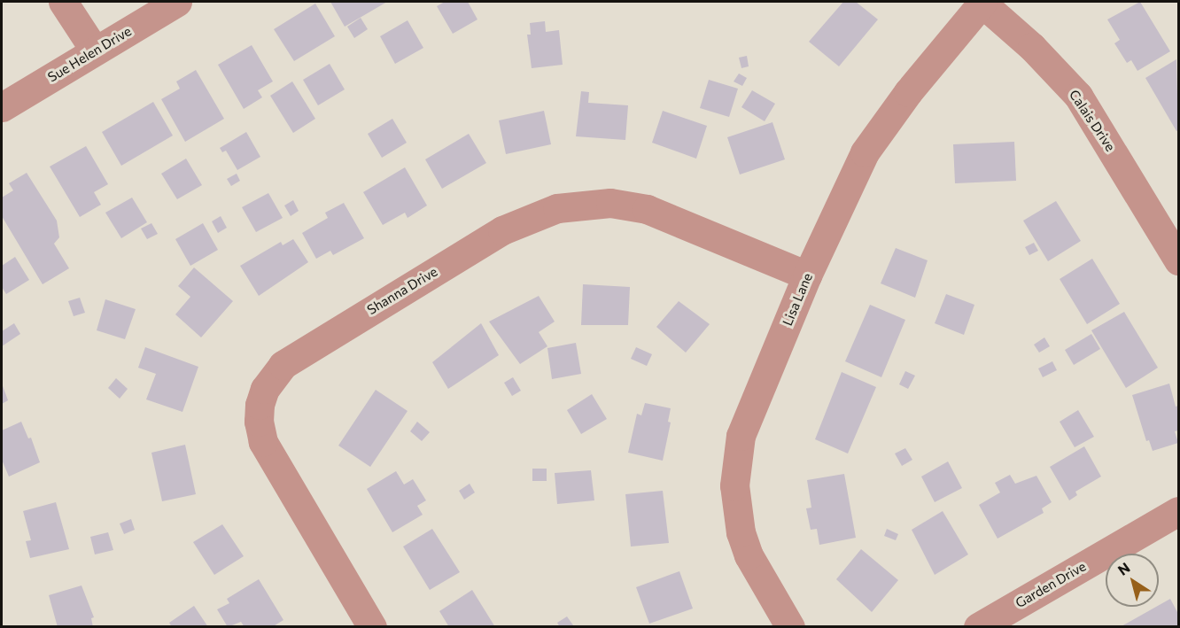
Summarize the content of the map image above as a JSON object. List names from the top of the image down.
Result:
{
  "streets": {
    "street": [
      "Sue Helen Drive",
      "Calais Drive",
      "Shanna Drive",
      "Lisa Lane",
      "Garden Drive"
    ]
  },
  "crossings": [
    ["Calais Drive", "Lisa Lane"],
    ["Shanna Drive", "Lisa Lane"]
  ],
  "north": "top left"
}
